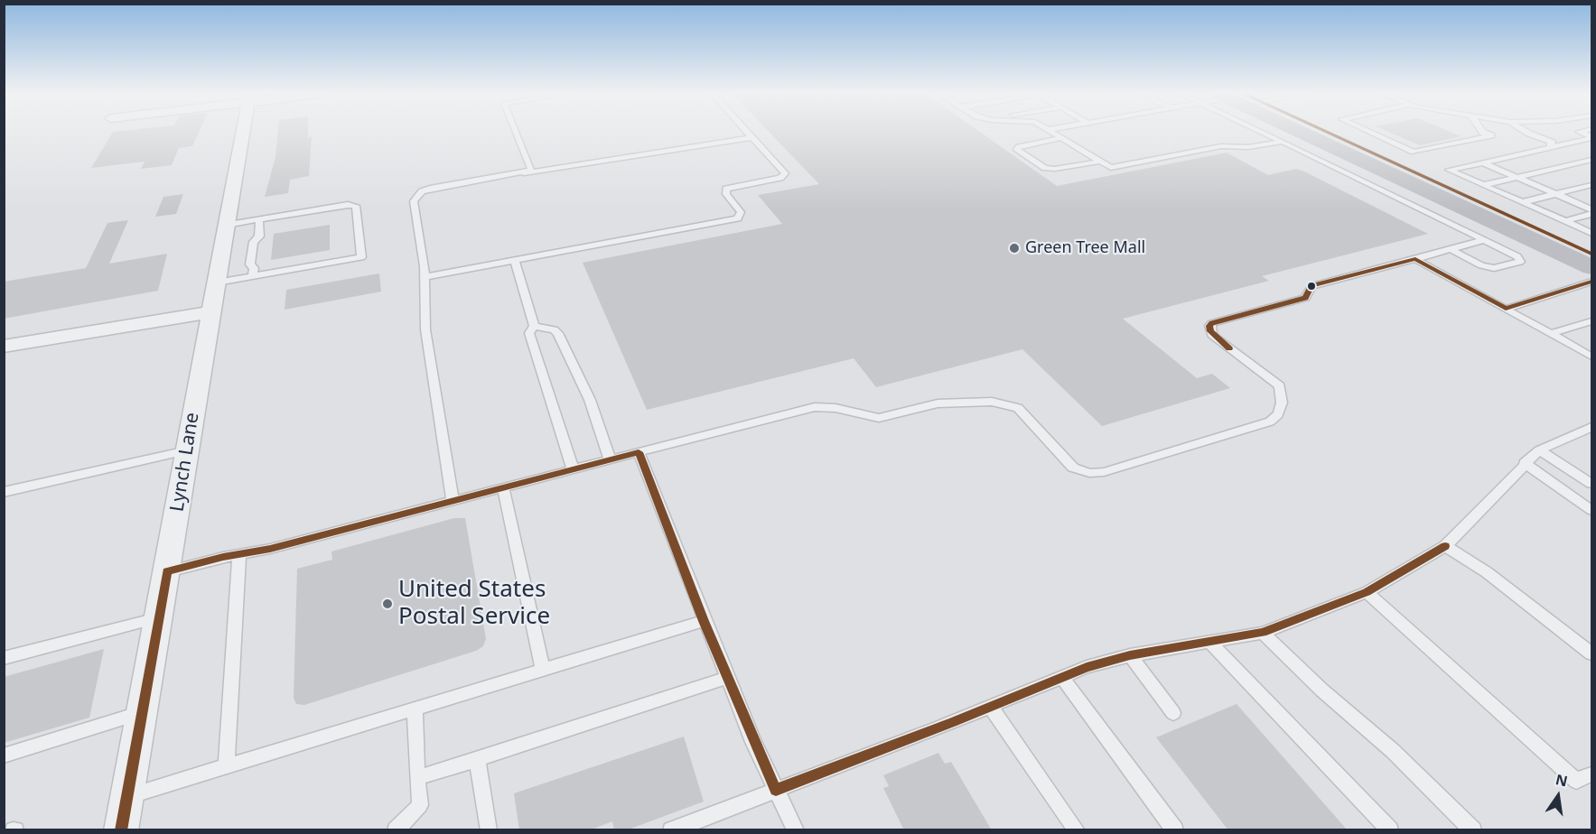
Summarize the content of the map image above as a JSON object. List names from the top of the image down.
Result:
{
  "streets": {
    "street": ["Lynch Lane"]
  },
  "places": ["Green Tree Mall", "United States Postal Service"],
  "north": "top"
}
